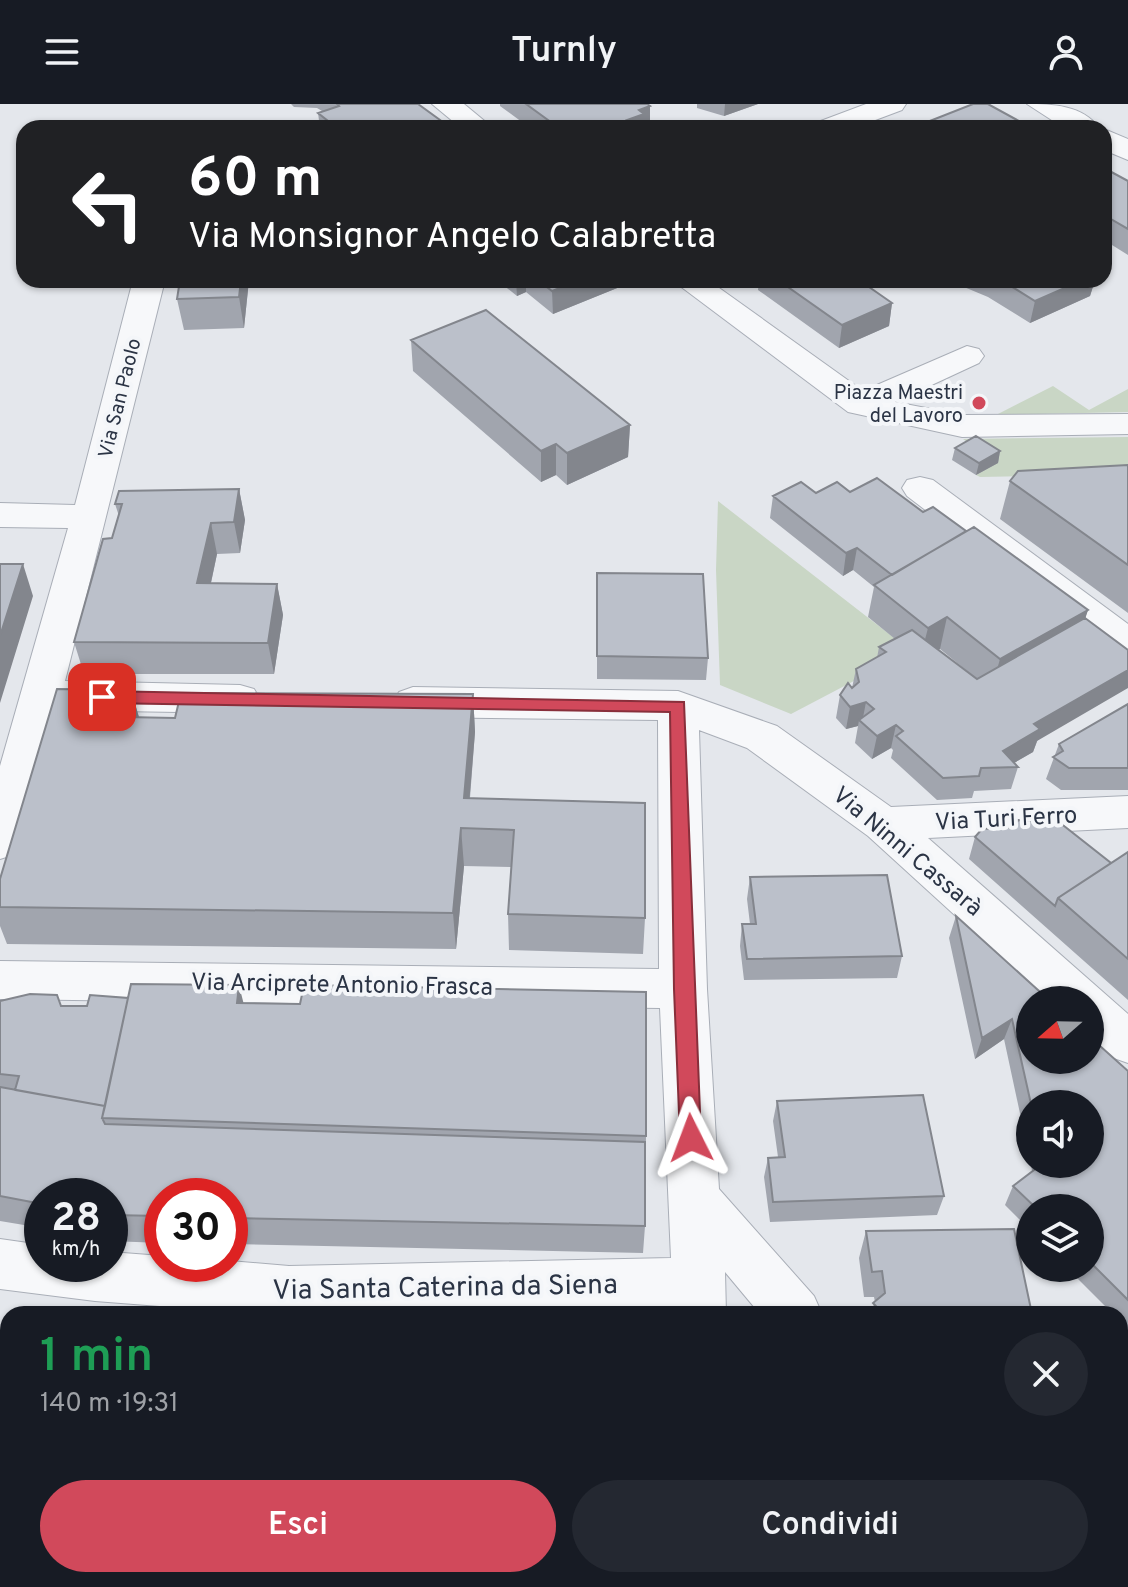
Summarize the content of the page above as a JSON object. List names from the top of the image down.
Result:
{
  "streets": {
    "street": [
      "Via San Paolo",
      "Via Turi Ferro",
      "Via Ninni Cassarà",
      "Via Arciprete Antonio Frasca",
      "Via Santa Caterina da Siena"
    ]
  },
  "crossings": [
    ["Via Turi Ferro", "Via Ninni Cassarà"]
  ],
  "places": ["Piazza Maestri del Lavoro"],
  "north": "left",
  "page": {
    "header": "Turnly",
    "turn": ["60 m", "Via Monsignor Angelo Calabretta"],
    "speed": "28 km/h",
    "limit": "30",
    "heading": ["1 min", "140 m · 19:31"],
    "buttons": ["Esci", "Condividi"]
  }
}
